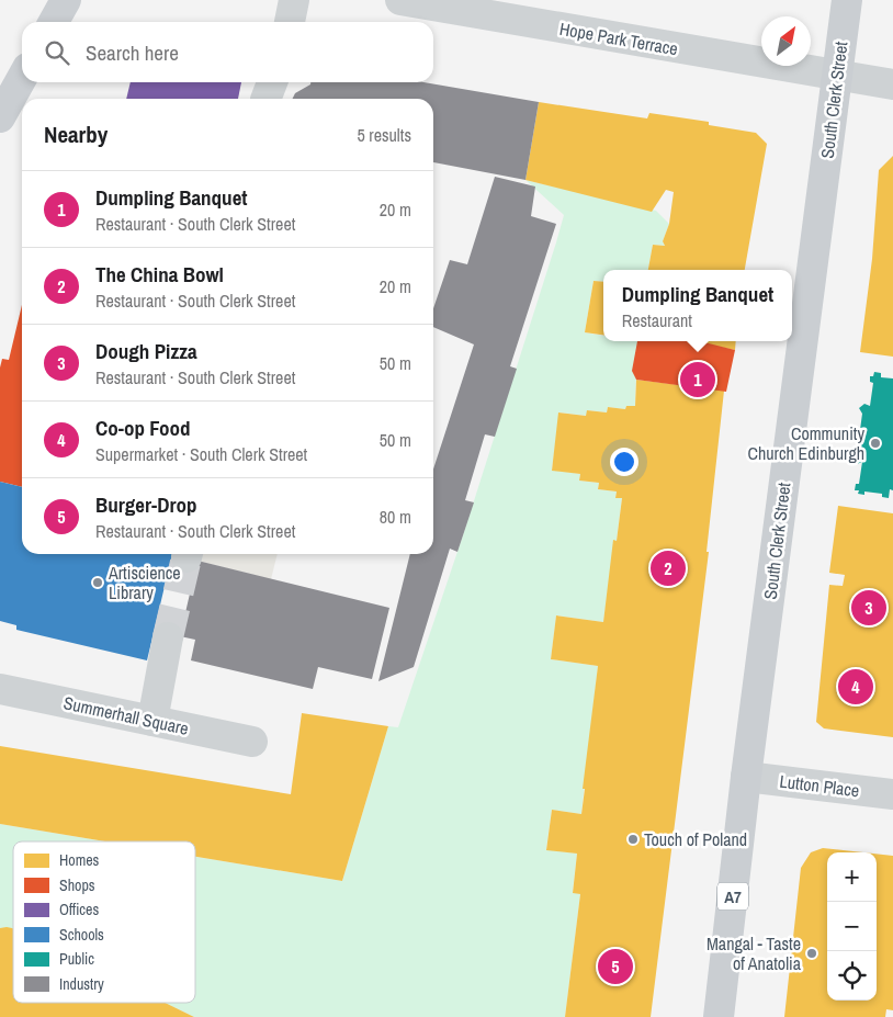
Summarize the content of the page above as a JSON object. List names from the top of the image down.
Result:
{
  "streets": {
    "main road": ["South Clerk Street", "A7"],
    "street": ["Hope Park Terrace", "Summerhall Square", "Lutton Place"]
  },
  "crossings": [
    ["Hope Park Terrace", "South Clerk Street"],
    ["South Clerk Street", "Lutton Place"]
  ],
  "places": [
    "Community Church Edinburgh",
    "Artiscience Library",
    "Touch of Poland",
    "Mangal - Taste of Anatolia"
  ],
  "legend": [
    "Homes",
    "Shops",
    "Offices",
    "Schools",
    "Public",
    "Industry"
  ],
  "north": "top right",
  "page": {
    "search": "Search here",
    "heading": ["Nearby", "5 results"],
    "list": [
      {
        "mark": "1",
        "name": "Dumpling Banquet",
        "note": "Restaurant · South Clerk Street",
        "value": "20 m"
      },
      {
        "mark": "2",
        "name": "The China Bowl",
        "note": "Restaurant · South Clerk Street",
        "value": "20 m"
      },
      {
        "mark": "3",
        "name": "Dough Pizza",
        "note": "Restaurant · South Clerk Street",
        "value": "50 m"
      },
      {
        "mark": "4",
        "name": "Co-op Food",
        "note": "Supermarket · South Clerk Street",
        "value": "50 m"
      },
      {
        "mark": "5",
        "name": "Burger-Drop",
        "note": "Restaurant · South Clerk Street",
        "value": "80 m"
      }
    ],
    "popup": ["Dumpling Banquet", "Restaurant"],
    "pins": [
      "1",
      "2",
      "3",
      "4",
      "5"
    ],
    "map_buttons": ["+", "−"]
  }
}
